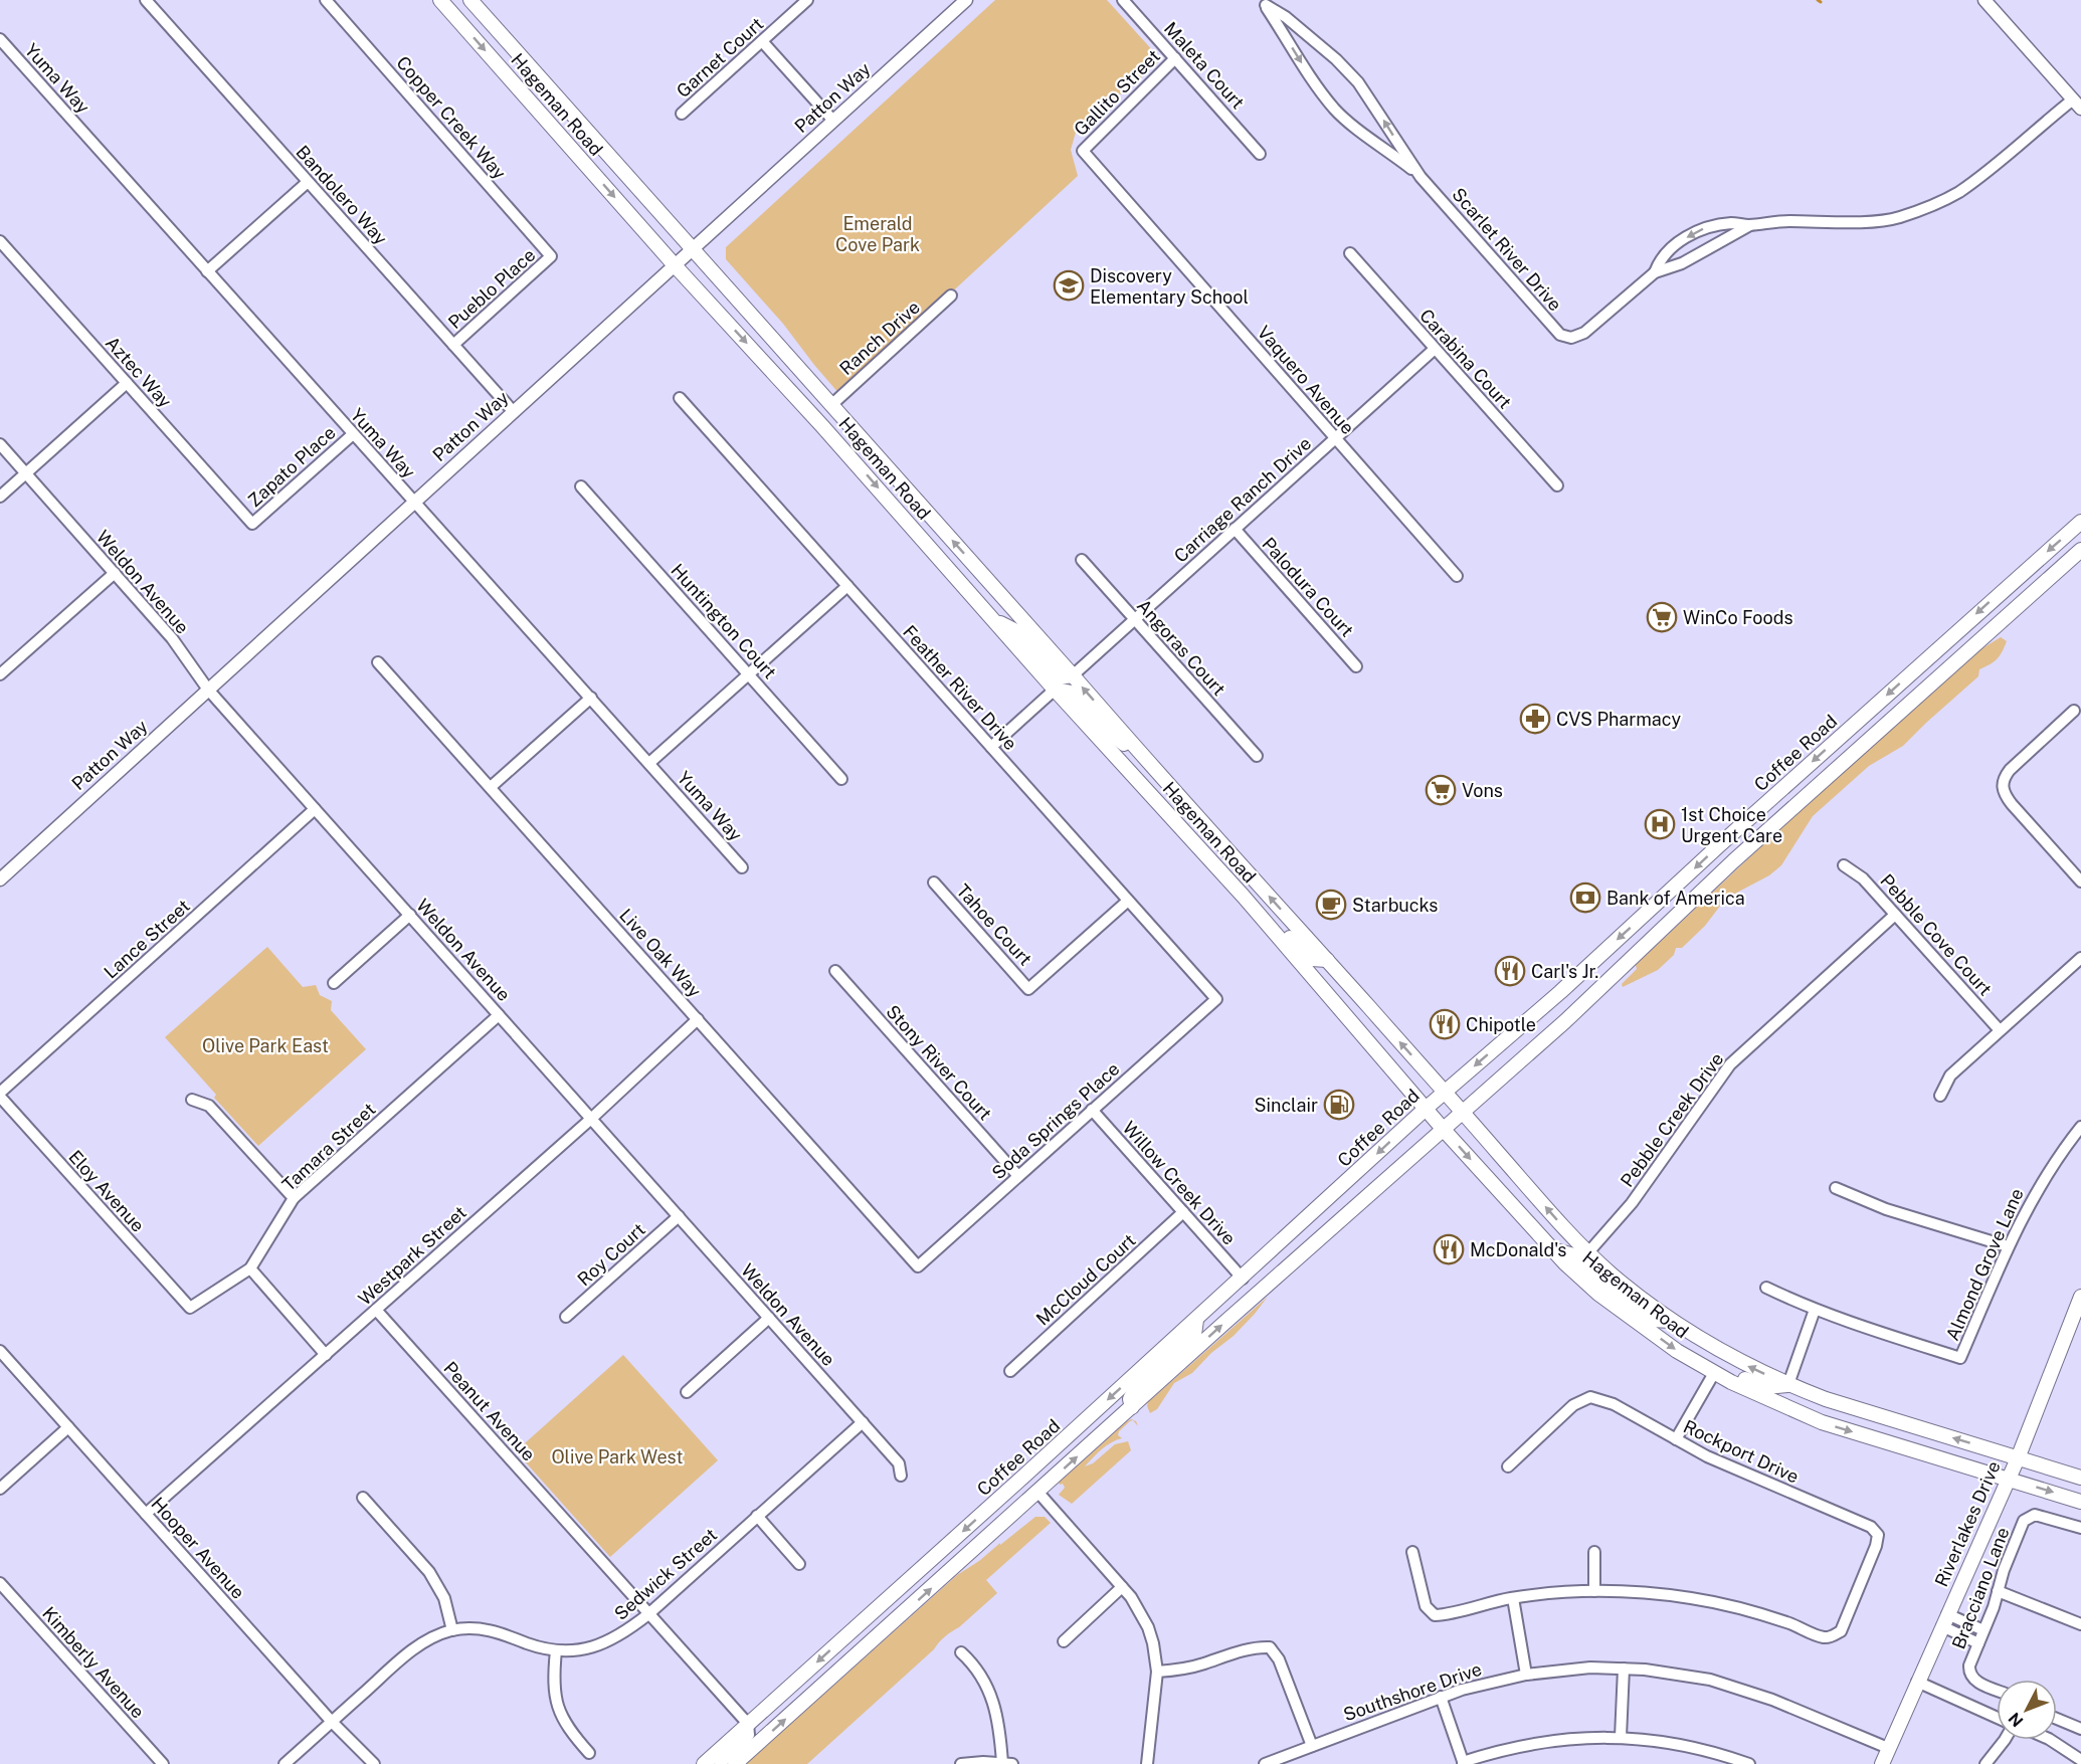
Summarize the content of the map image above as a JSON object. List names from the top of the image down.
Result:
{
  "streets": {
    "main road": ["Hageman Road", "Coffee Road", "Riverlakes Drive"],
    "street": [
      "Garnet Court",
      "Maleta Court",
      "Yuma Way",
      "Gallito Street",
      "Patton Way",
      "Copper Creek Way",
      "Bandolero Way",
      "Scarlet River Drive",
      "Pueblo Place",
      "Ranch Drive",
      "Carabina Court",
      "Aztec Way",
      "Vaquero Avenue",
      "Zapato Place",
      "Carriage Ranch Drive",
      "Weldon Avenue",
      "Palodura Court",
      "Huntington Court",
      "Angoras Court",
      "Feather River Drive",
      "Tahoe Court",
      "Pebble Cove Court",
      "Lance Street",
      "Live Oak Way",
      "Stony River Court",
      "Pebble Creek Drive",
      "Soda Springs Place",
      "Tamara Street",
      "Willow Creek Drive",
      "Eloy Avenue",
      "Roy Court",
      "Westpark Street",
      "Almond Grove Lane",
      "McCloud Court",
      "Peanut Avenue",
      "Rockport Drive",
      "Hooper Avenue",
      "Sedwick Street",
      "Bracciano Lane",
      "Kimberly Avenue",
      "Southshore Drive"
    ]
  },
  "crossings": [
    ["Maleta Court", "Gallito Street"],
    ["Yuma Way", "Patton Way"],
    ["Yuma Way", "Zapato Place"],
    ["Gallito Street", "Vaquero Avenue"],
    ["Patton Way", "Hageman Road"],
    ["Patton Way", "Bandolero Way"],
    ["Patton Way", "Weldon Avenue"],
    ["Hageman Road", "Ranch Drive"],
    ["Hageman Road", "Carriage Ranch Drive"],
    ["Hageman Road", "Coffee Road"],
    ["Hageman Road", "Pebble Creek Drive"],
    ["Hageman Road", "Riverlakes Drive"],
    ["Copper Creek Way", "Pueblo Place"],
    ["Bandolero Way", "Pueblo Place"],
    ["Carabina Court", "Carriage Ranch Drive"],
    ["Aztec Way", "Zapato Place"],
    ["Vaquero Avenue", "Carriage Ranch Drive"],
    ["Carriage Ranch Drive", "Palodura Court"],
    ["Carriage Ranch Drive", "Angoras Court"],
    ["Weldon Avenue", "Lance Street"],
    ["Weldon Avenue", "Tamara Street"],
    ["Weldon Avenue", "Roy Court"],
    ["Weldon Avenue", "Westpark Street"],
    ["Weldon Avenue", "Sedwick Street"],
    ["Feather River Drive", "Tahoe Court"],
    ["Feather River Drive", "Soda Springs Place"],
    ["Coffee Road", "Willow Creek Drive"],
    ["Coffee Road", "Peanut Avenue"],
    ["Pebble Cove Court", "Pebble Creek Drive"],
    ["Lance Street", "Eloy Avenue"],
    ["Live Oak Way", "Soda Springs Place"],
    ["Live Oak Way", "Westpark Street"],
    ["Stony River Court", "Soda Springs Place"],
    ["Soda Springs Place", "Willow Creek Drive"],
    ["Tamara Street", "Eloy Avenue"],
    ["Willow Creek Drive", "McCloud Court"],
    ["Westpark Street", "Peanut Avenue"],
    ["Westpark Street", "Hooper Avenue"],
    ["Peanut Avenue", "Sedwick Street"],
    ["Riverlakes Drive", "Southshore Drive"],
    ["Hooper Avenue", "Sedwick Street"]
  ],
  "parks": ["Emerald Cove Park", "Olive Park East", "Olive Park West"],
  "places": {
    "school or university": ["Discovery Elementary School"],
    "supermarket": ["WinCo Foods", "Vons"],
    "pharmacy": ["CVS Pharmacy"],
    "hospital": ["1st Choice Urgent Care"],
    "bank": ["Bank of America"],
    "cafe": ["Starbucks"],
    "restaurant": ["Carl's Jr.", "Chipotle", "McDonald's"],
    "fuel station": ["Sinclair"]
  },
  "north": "bottom left"
}
